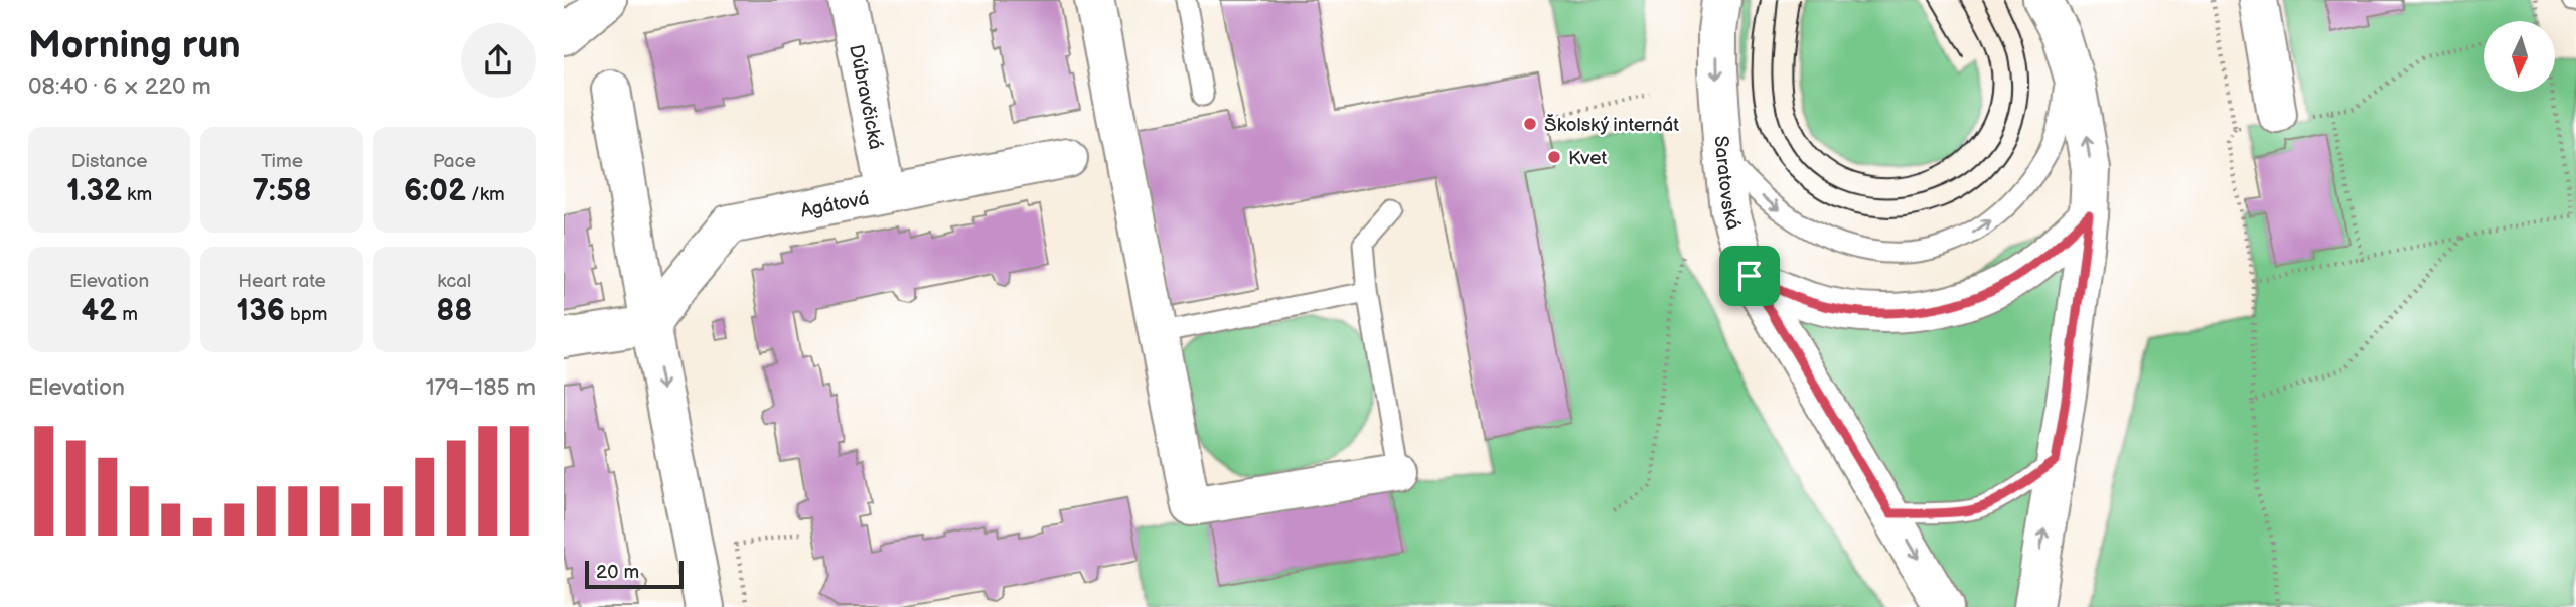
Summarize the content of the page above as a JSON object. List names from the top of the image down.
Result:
{
  "streets": {
    "street": ["Dúbravčická", "Saratovská", "Agátová"]
  },
  "crossings": [
    ["Dúbravčická", "Agátová"]
  ],
  "places": ["Školský internát", "Kvet"],
  "scale_bar": "20 m",
  "north": "bottom",
  "page": {
    "heading": ["Morning run", "08:40 · 6 × 220 m"],
    "stats": [
      ["Distance", "1.32 km"],
      ["Time", "7:58"],
      ["Pace", "6:02 /km"],
      ["Elevation", "42 m"],
      ["Heart rate", "136 bpm"],
      ["kcal", "88"]
    ],
    "chart": ["Elevation", "179–185 m"],
    "scale": "20 m"
  }
}
